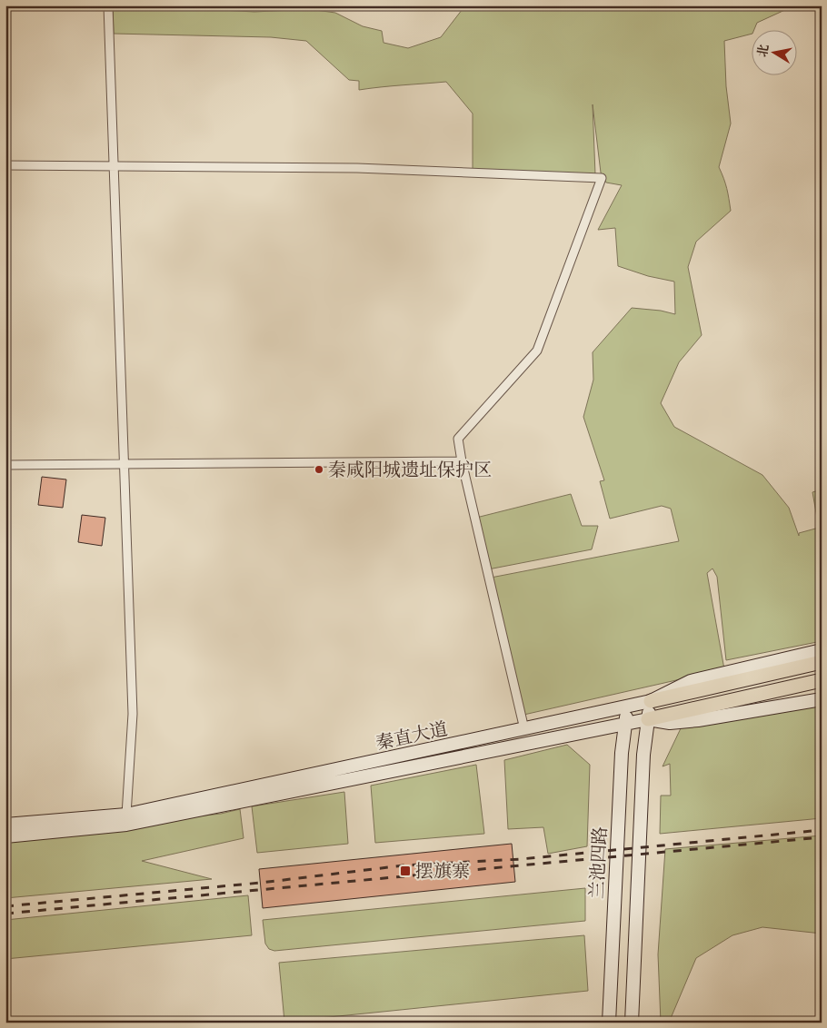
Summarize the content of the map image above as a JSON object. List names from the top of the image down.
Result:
{
  "streets": {
    "main road": ["秦直大道"],
    "street": ["兰池四路"]
  },
  "crossings": [
    ["秦直大道", "兰池四路"]
  ],
  "places": {
    "other": ["秦咸阳城遗址保护区"],
    "transit": ["摆旗寨"]
  },
  "north": "left"
}
